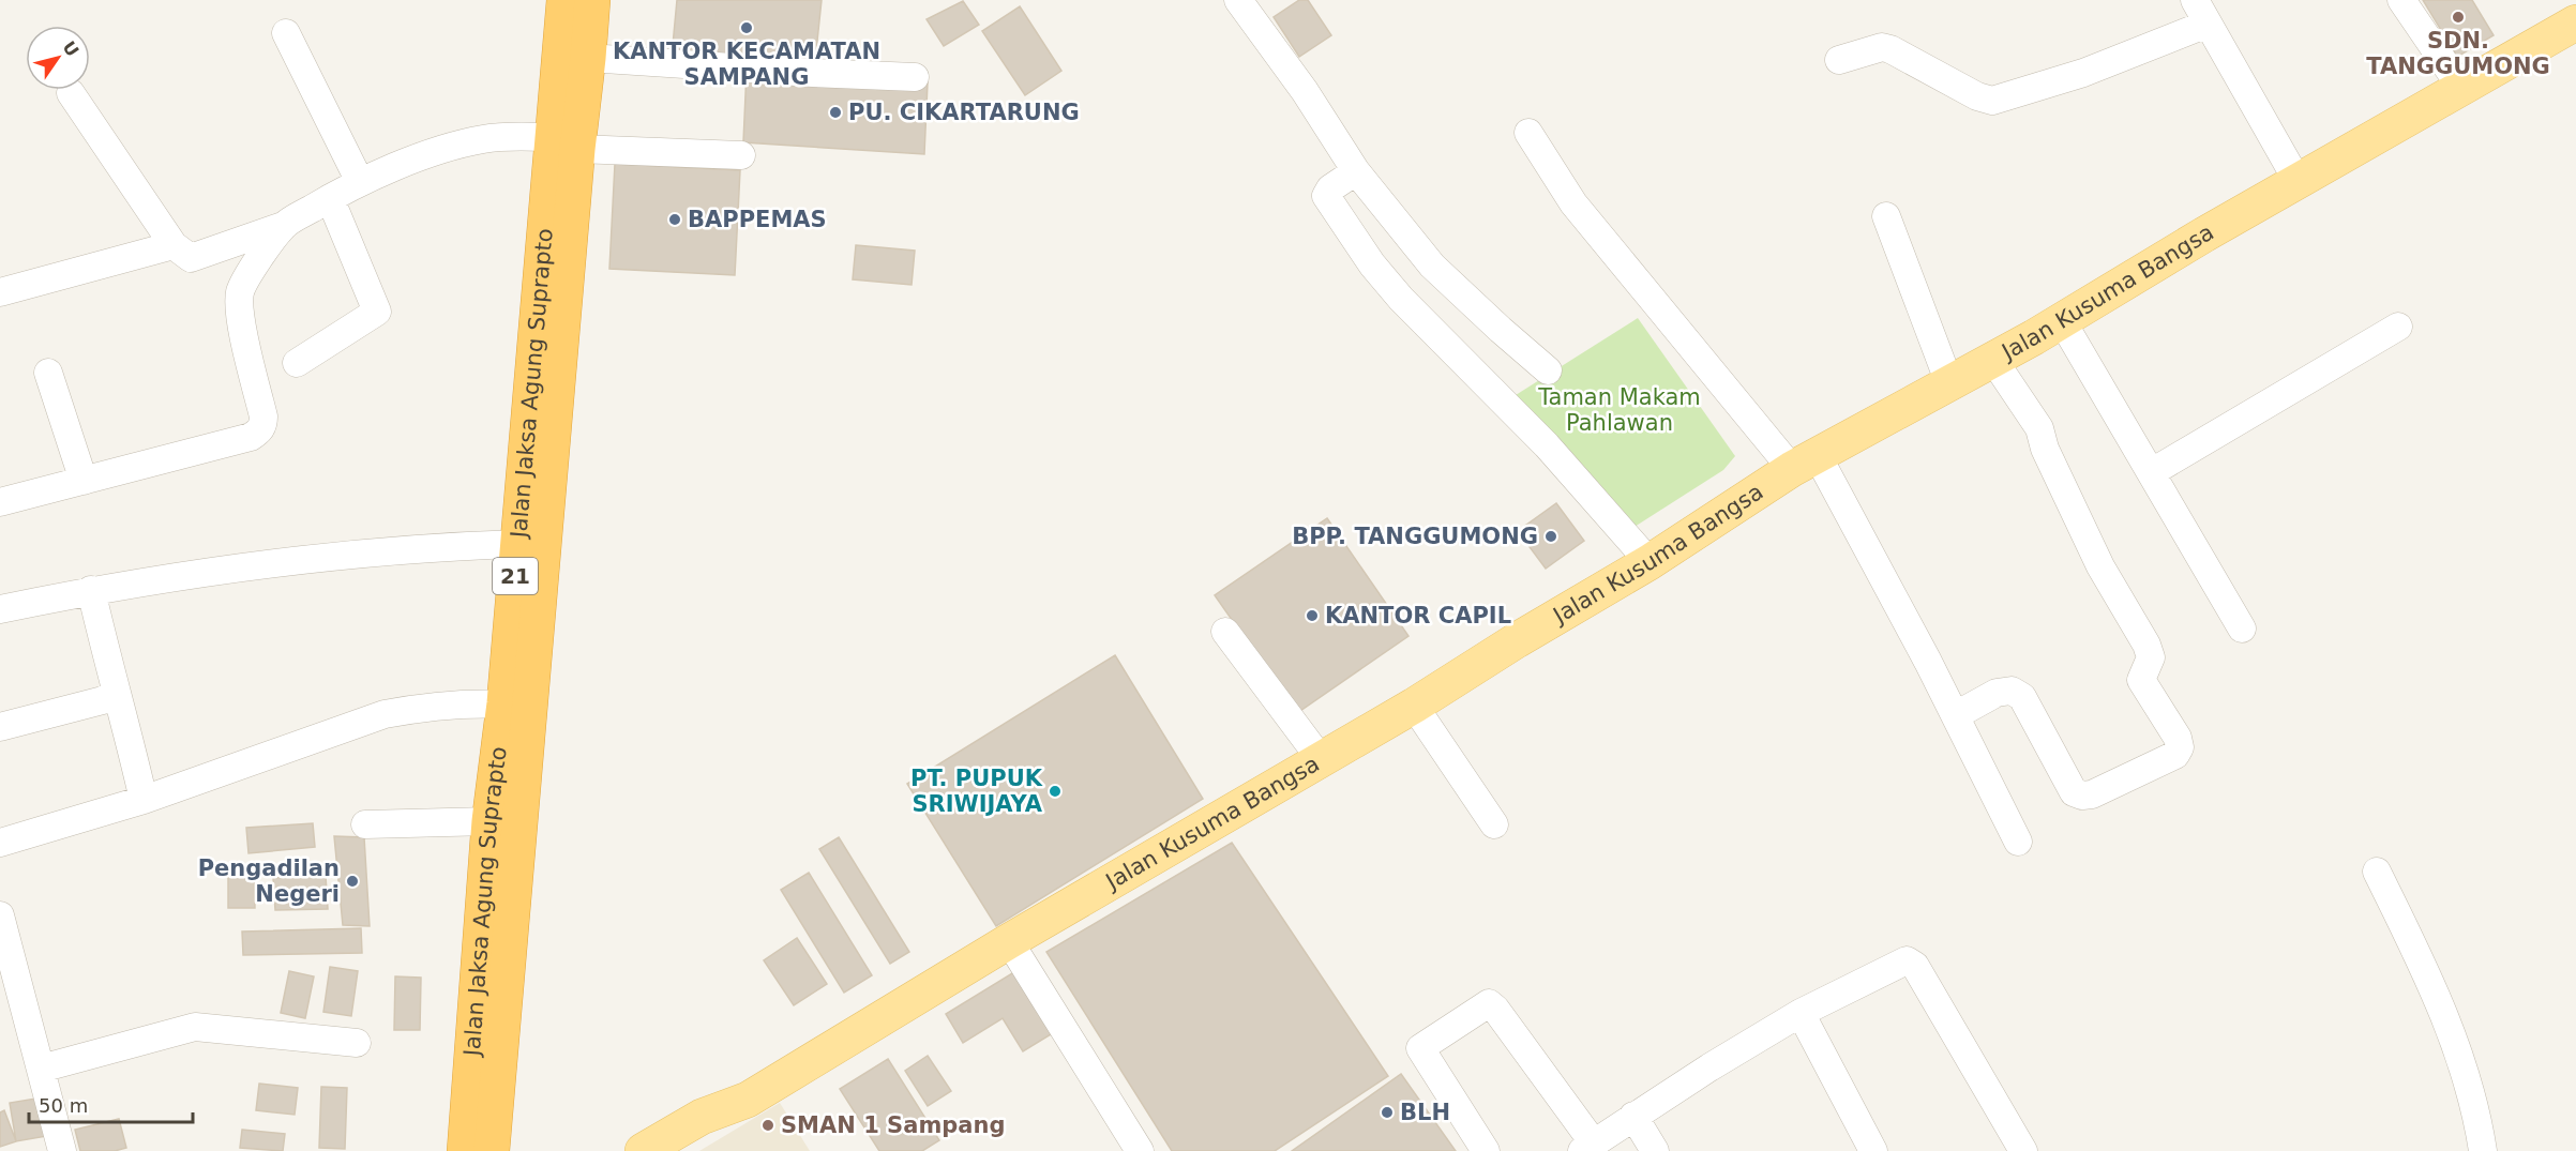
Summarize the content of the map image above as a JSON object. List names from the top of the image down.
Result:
{
  "streets": {
    "highway": ["Jalan Jaksa Agung Suprapto", "21"],
    "main road": ["Jalan Kusuma Bangsa"]
  },
  "parks": ["Taman Makam Pahlawan"],
  "places": [
    "SDN. TANGGUMONG",
    "KANTOR KECAMATAN SAMPANG",
    "PU. CIKARTARUNG",
    "BAPPEMAS",
    "BPP. TANGGUMONG",
    "KANTOR CAPIL",
    "PT. PUPUK SRIWIJAYA",
    "Pengadilan Negeri",
    "BLH",
    "SMAN 1 Sampang"
  ],
  "scale_bar": "50 m",
  "north": "top right"
}
